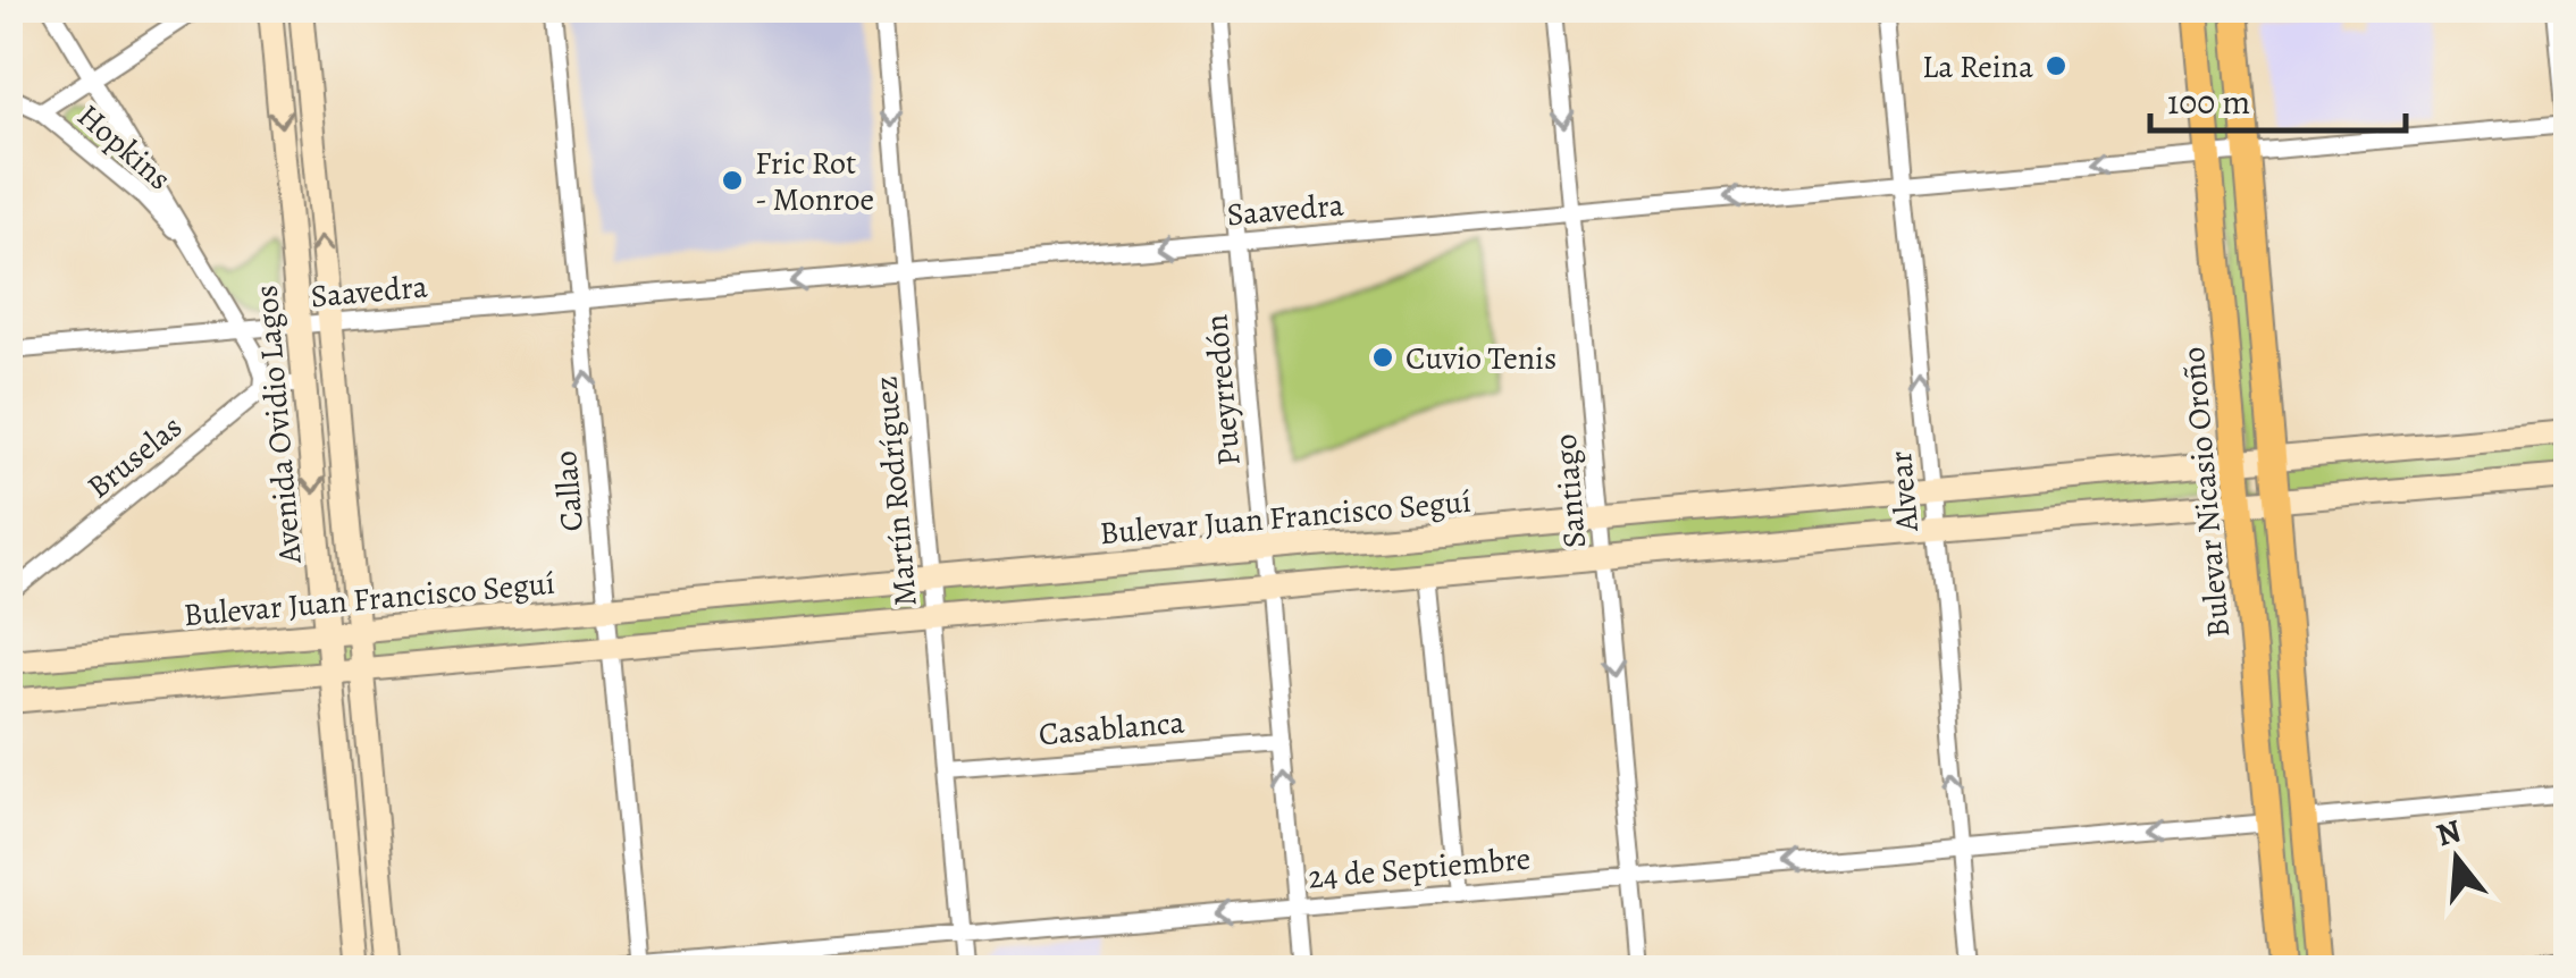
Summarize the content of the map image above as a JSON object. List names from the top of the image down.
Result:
{
  "streets": {
    "main road": ["Avenida Ovidio Lagos", "Bulevar Nicasio Oroño", "Bulevar Juan Francisco Seguí"],
    "street": [
      "Hopkins",
      "Saavedra",
      "Pueyrredón",
      "Bruselas",
      "Callao",
      "Martín Rodríguez",
      "Santiago",
      "Alvear",
      "Casablanca",
      "24 de Septiembre"
    ]
  },
  "crossings": [
    ["Saavedra", "Pueyrredón"],
    ["Saavedra", "Avenida Ovidio Lagos"],
    ["Saavedra", "Callao"],
    ["Saavedra", "Martín Rodríguez"],
    ["Saavedra", "Santiago"],
    ["Saavedra", "Alvear"],
    ["Saavedra", "Bulevar Nicasio Oroño"],
    ["Pueyrredón", "Bulevar Juan Francisco Seguí"],
    ["Pueyrredón", "Casablanca"],
    ["Pueyrredón", "24 de Septiembre"],
    ["Avenida Ovidio Lagos", "Bulevar Juan Francisco Seguí"],
    ["Callao", "Bulevar Juan Francisco Seguí"],
    ["Callao", "24 de Septiembre"],
    ["Martín Rodríguez", "Bulevar Juan Francisco Seguí"],
    ["Martín Rodríguez", "Casablanca"],
    ["Martín Rodríguez", "24 de Septiembre"],
    ["Santiago", "Bulevar Juan Francisco Seguí"],
    ["Santiago", "24 de Septiembre"],
    ["Alvear", "Bulevar Juan Francisco Seguí"],
    ["Alvear", "24 de Septiembre"],
    ["Bulevar Nicasio Oroño", "Bulevar Juan Francisco Seguí"],
    ["Bulevar Nicasio Oroño", "24 de Septiembre"]
  ],
  "one_way": [
    "Saavedra",
    "Santiago",
    "Alvear",
    "24 de Septiembre"
  ],
  "places": ["La Reina", "Fric Rot - Monroe", "Cuvio Tenis"],
  "scale_bar": "100 m",
  "north": "top"
}
